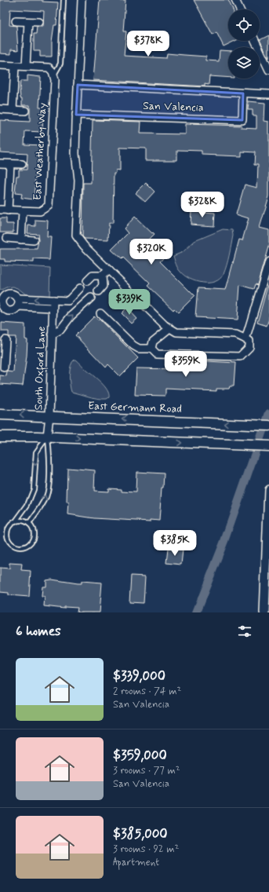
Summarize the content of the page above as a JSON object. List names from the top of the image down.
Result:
{
  "streets": {
    "main road": ["East Germann Road"],
    "street": ["San Valencia", "East Weatherby Way", "South Oxford Lane"]
  },
  "crossings": [
    ["South Oxford Lane", "East Germann Road"]
  ],
  "page": {
    "price": [
      "$378K",
      "$328K",
      "$320K",
      "$339K",
      "$359K",
      "$385K"
    ],
    "heading": "6 homes",
    "list": [
      {
        "name": "$339,000",
        "note": "2 rooms · 74 m² · San Valencia"
      },
      {
        "name": "$359,000",
        "note": "3 rooms · 77 m² · San Valencia"
      },
      {
        "name": "$385,000",
        "note": "3 rooms · 92 m² · Apartment"
      }
    ]
  }
}
